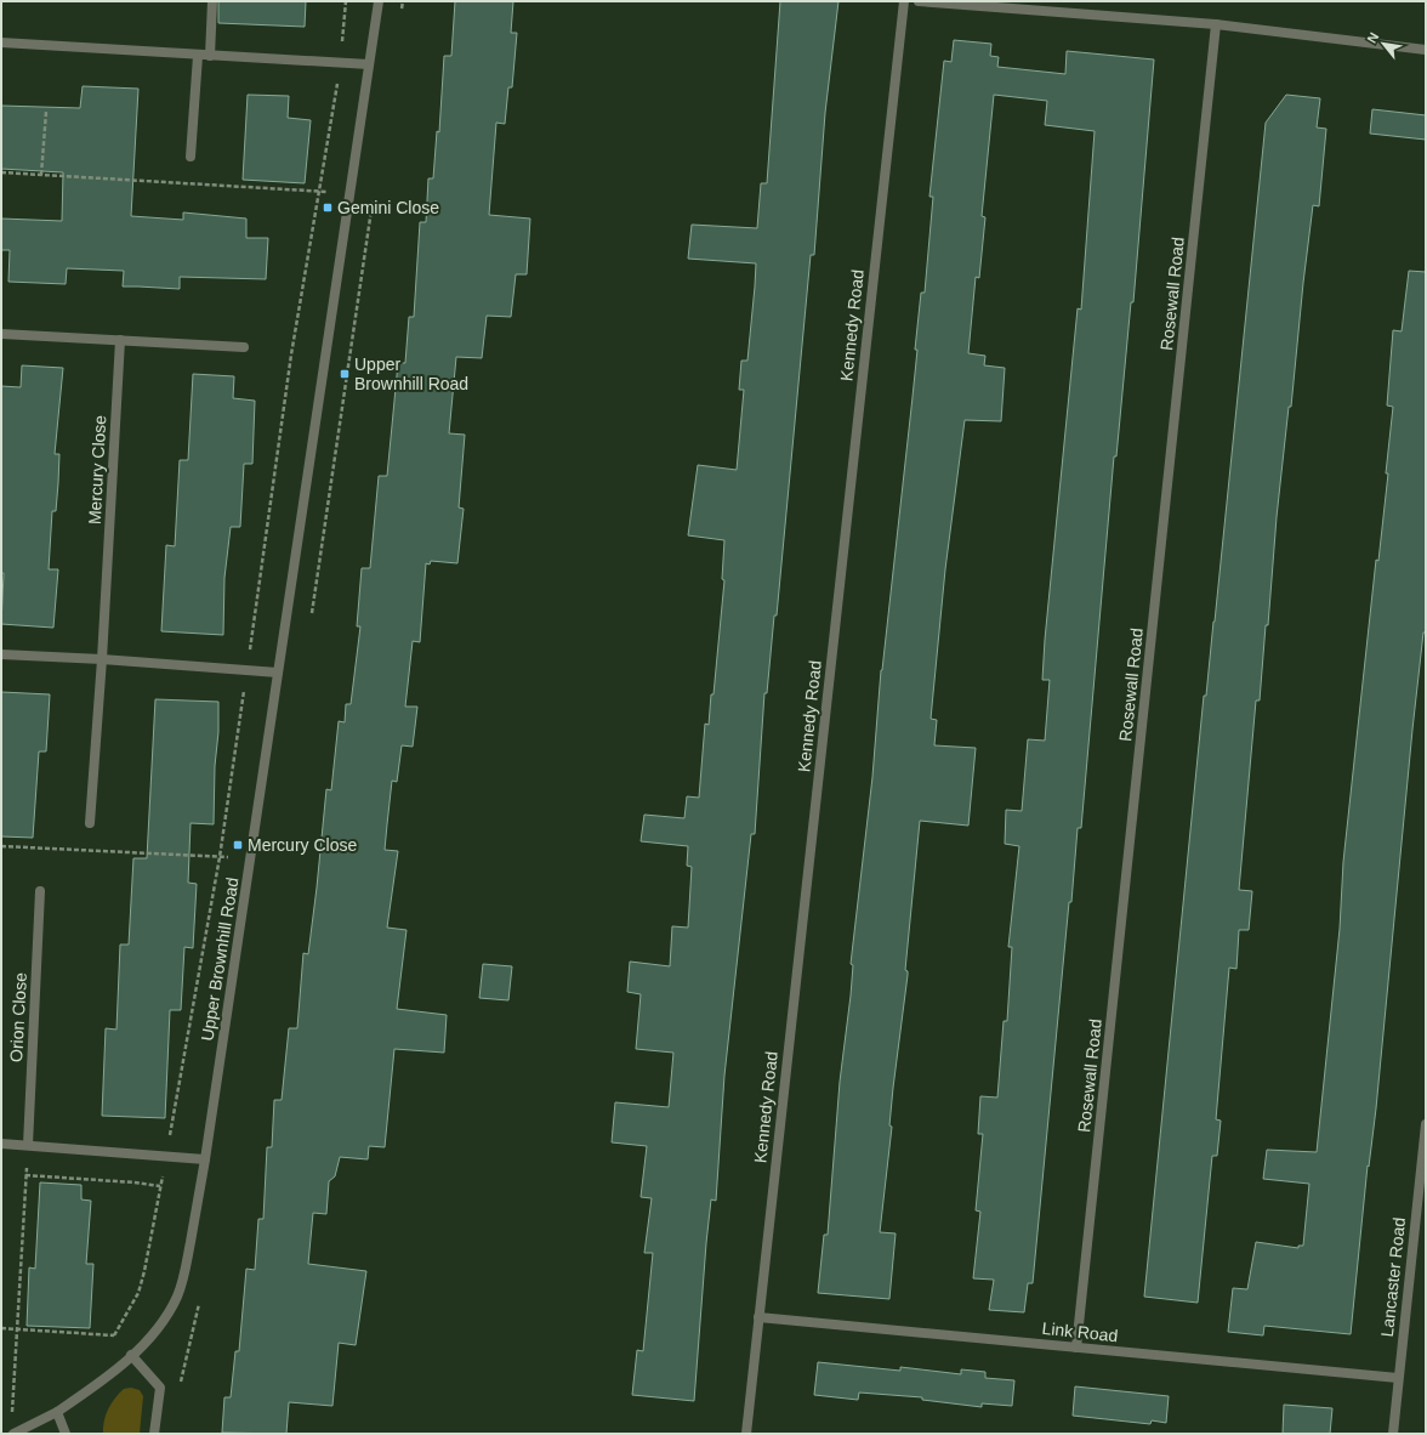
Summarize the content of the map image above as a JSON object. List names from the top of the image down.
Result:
{
  "streets": {
    "street": [
      "Rosewall Road",
      "Kennedy Road",
      "Mercury Close",
      "Upper Brownhill Road",
      "Orion Close",
      "Lancaster Road",
      "Link Road"
    ]
  },
  "crossings": [
    ["Rosewall Road", "Link Road"],
    ["Kennedy Road", "Link Road"],
    ["Lancaster Road", "Link Road"]
  ],
  "places": {
    "transit": ["Gemini Close", "Upper Brownhill Road", "Mercury Close"]
  },
  "north": "top left"
}
